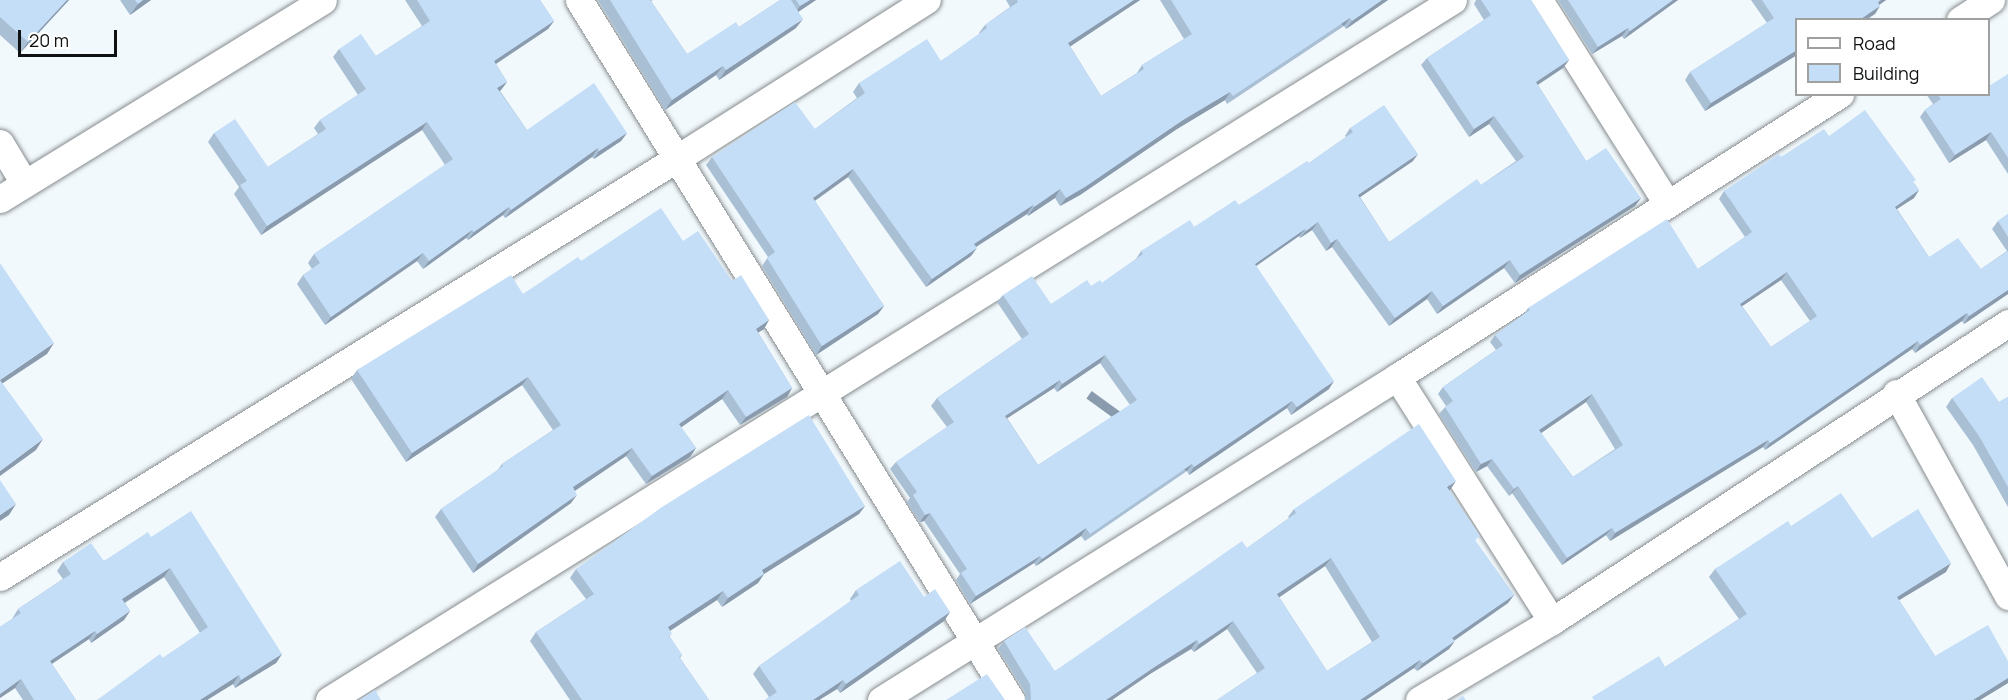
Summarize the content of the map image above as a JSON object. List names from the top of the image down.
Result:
{
  "legend": ["Road", "Building"],
  "scale_bar": "20 m"
}
